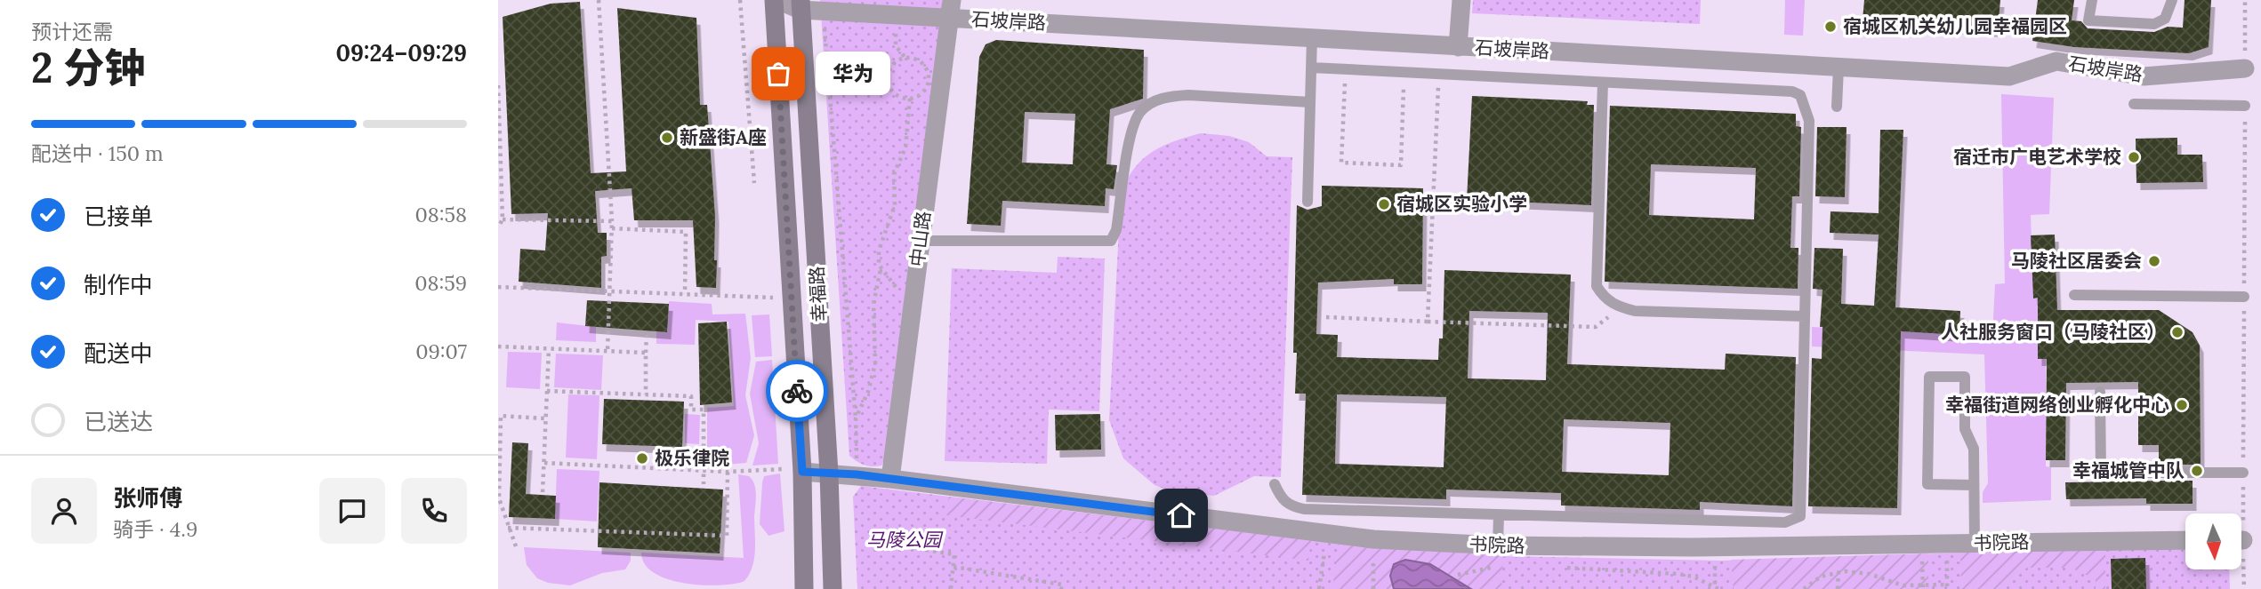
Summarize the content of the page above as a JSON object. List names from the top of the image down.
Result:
{
  "streets": {
    "main road": ["幸福路"],
    "street": ["石坡岸路", "中山路", "书院路"]
  },
  "crossings": [
    ["石坡岸路", "中山路"],
    ["石坡岸路", "幸福路"],
    ["中山路", "书院路"],
    ["幸福路", "书院路"]
  ],
  "parks": ["马陵公园"],
  "places": [
    "宿城区机关幼儿园幸福园区",
    "华为",
    "新盛街A座",
    "宿迁市广电艺术学校",
    "宿城区实验小学",
    "马陵社区居委会",
    "人社服务窗口（马陵社区）",
    "幸福街道网络创业孵化中心",
    "极乐律院",
    "幸福城管中队"
  ],
  "north": "bottom",
  "page": {
    "heading": ["2 分钟", "预计还需", "09:24–09:29"],
    "panel": ["张师傅", "骑手 · 4.9"],
    "bubble": "华为",
    "bar": "配送中 · 150 m",
    "list": [
      ["已接单", "08:58"],
      ["制作中", "08:59"],
      ["配送中", "09:07"],
      "已送达"
    ]
  }
}
